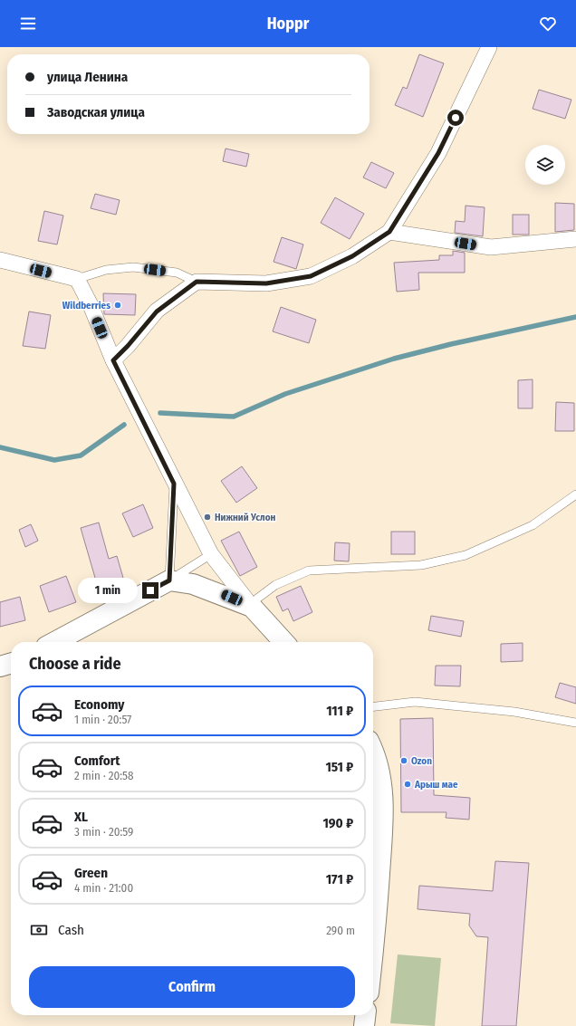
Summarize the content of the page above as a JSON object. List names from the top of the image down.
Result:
{
  "places": [
    "Wildberries",
    "Нижний Услон",
    "Ozon",
    "Арыш мае"
  ],
  "page": {
    "header": "Hoppr",
    "banner": ["улица Ленина", "Заводская улица"],
    "bubble": "1 min",
    "heading": "Choose a ride",
    "list": [
      {
        "name": "Economy",
        "note": "1 min · 20:57",
        "value": "111 ₽"
      },
      {
        "name": "Comfort",
        "note": "2 min · 20:58",
        "value": "151 ₽"
      },
      {
        "name": "XL",
        "note": "3 min · 20:59",
        "value": "190 ₽"
      },
      {
        "name": "Green",
        "note": "4 min · 21:00",
        "value": "171 ₽"
      }
    ],
    "pay": ["Cash", "290 m"],
    "buttons": "Confirm"
  }
}
